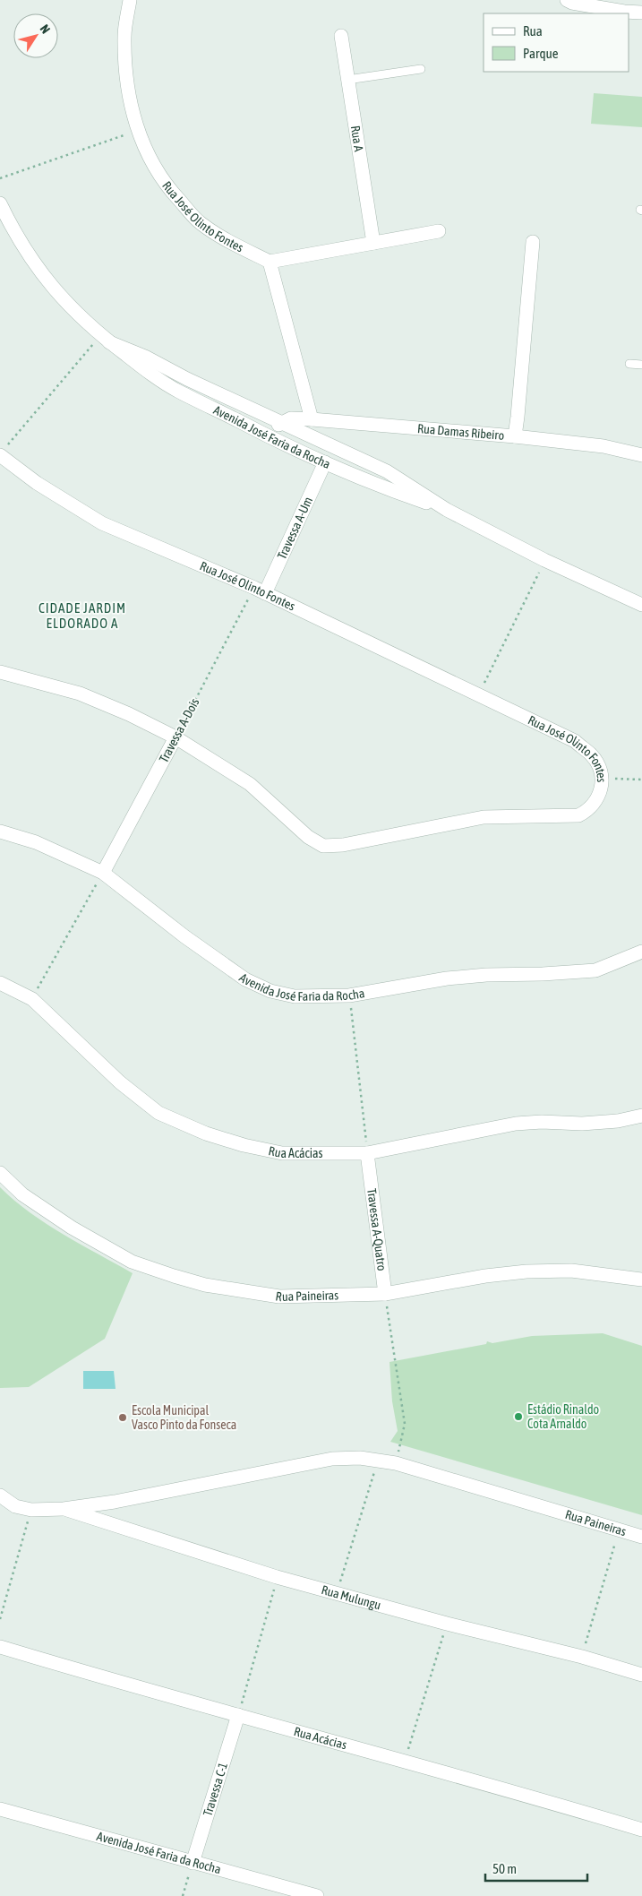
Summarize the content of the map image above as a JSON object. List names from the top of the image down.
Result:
{
  "streets": {
    "street": [
      "Rua A",
      "Rua José Olinto Fontes",
      "Rua Damas Ribeiro",
      "Avenida José Faria da Rocha",
      "Travessa A-Um",
      "Travessa A-Dois",
      "Rua Acácias",
      "Travessa A-Quatro",
      "Rua Paineiras",
      "Rua Mulungu",
      "Travessa C-1"
    ]
  },
  "crossings": [
    ["Rua José Olinto Fontes", "Travessa A-Um"],
    ["Rua José Olinto Fontes", "Travessa A-Dois"],
    ["Rua Damas Ribeiro", "Avenida José Faria da Rocha"],
    ["Avenida José Faria da Rocha", "Travessa A-Um"],
    ["Avenida José Faria da Rocha", "Travessa A-Dois"],
    ["Avenida José Faria da Rocha", "Travessa C-1"],
    ["Travessa A-Um", "Travessa A-Dois"],
    ["Rua Acácias", "Travessa A-Quatro"],
    ["Rua Acácias", "Travessa C-1"],
    ["Travessa A-Quatro", "Rua Paineiras"],
    ["Rua Paineiras", "Rua Mulungu"]
  ],
  "districts": ["CIDADE JARDIM ELDORADO A"],
  "places": ["Estádio Rinaldo Cota Arnaldo", "Escola Municipal Vasco Pinto da Fonseca"],
  "legend": ["Rua", "Parque"],
  "scale_bar": "50 m",
  "north": "top right"
}
